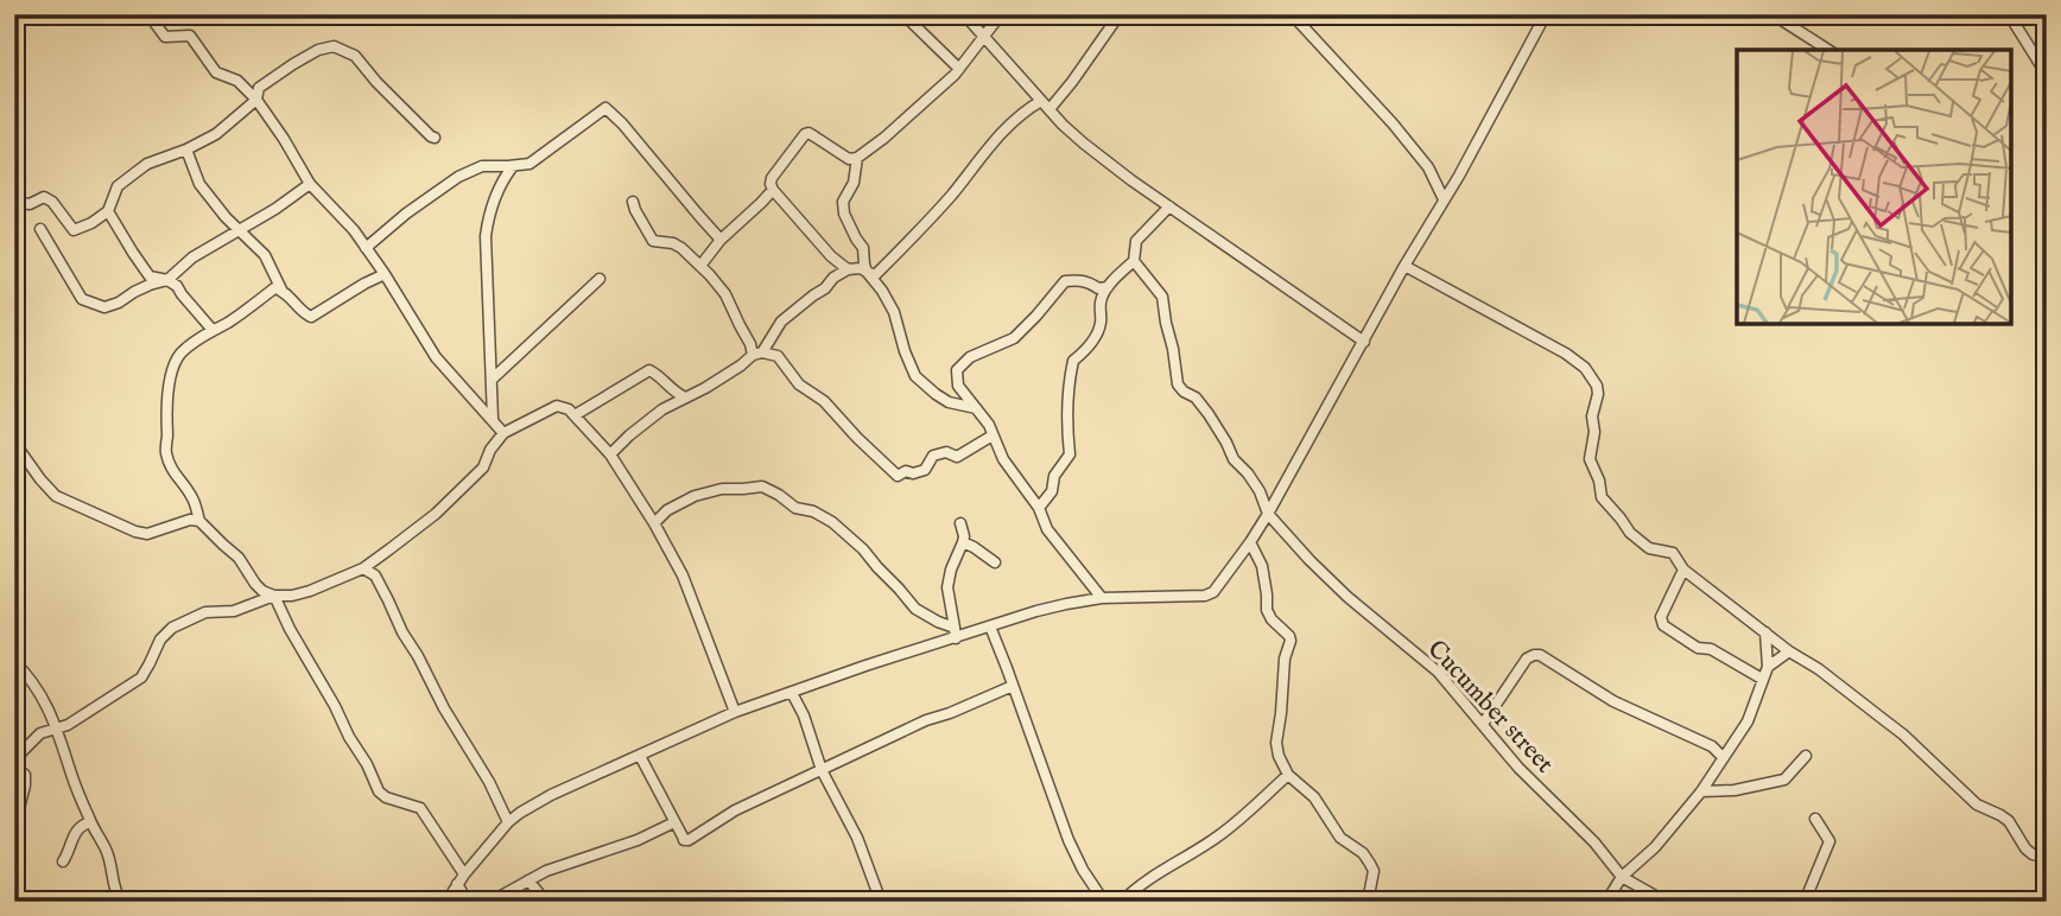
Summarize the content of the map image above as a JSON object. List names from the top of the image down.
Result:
{
  "streets": {
    "street": ["Cucumber street"]
  }
}
